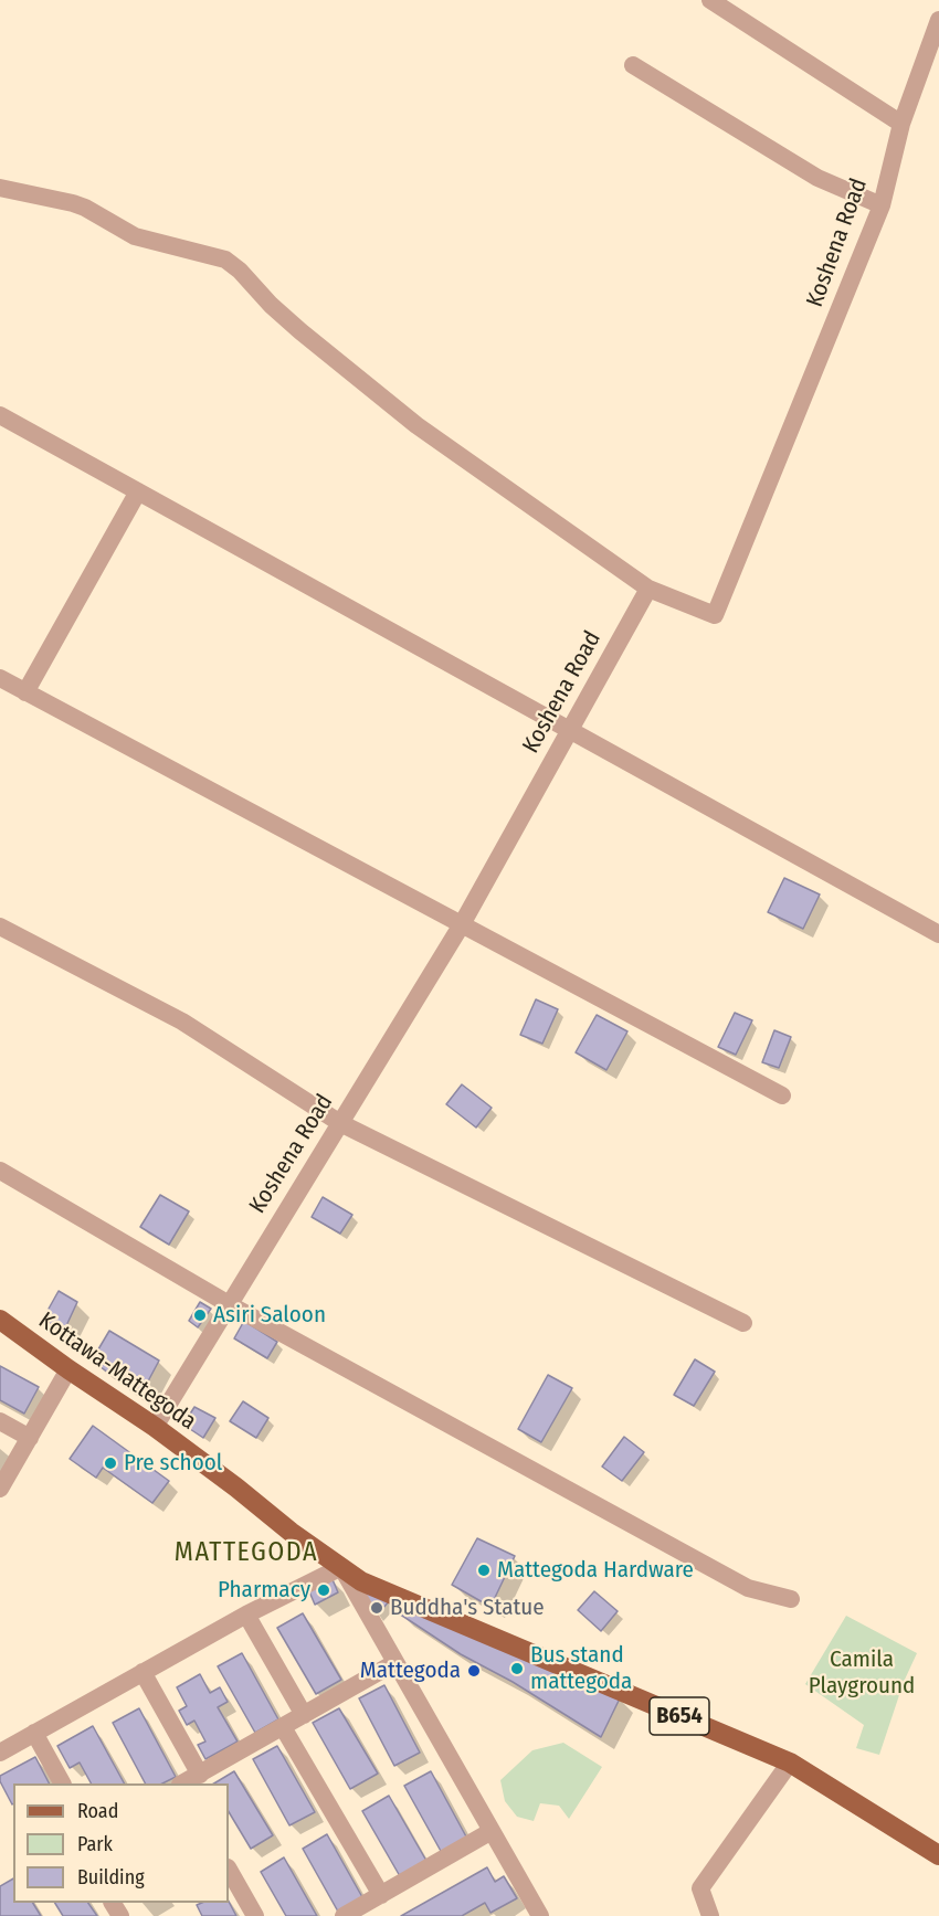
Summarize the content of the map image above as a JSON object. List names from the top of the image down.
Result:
{
  "streets": {
    "main road": ["Kottawa-Mattegoda", "B654"],
    "street": ["Koshena Road"]
  },
  "crossings": [
    ["Koshena Road", "Kottawa-Mattegoda"]
  ],
  "districts": ["MATTEGODA"],
  "parks": ["Camila Playground"],
  "places": [
    "Asiri Saloon",
    "Pre school",
    "Mattegoda Hardware",
    "Pharmacy",
    "Buddha's Statue",
    "Bus stand mattegoda",
    "Mattegoda"
  ],
  "legend": ["Road", "Park", "Building"]
}
